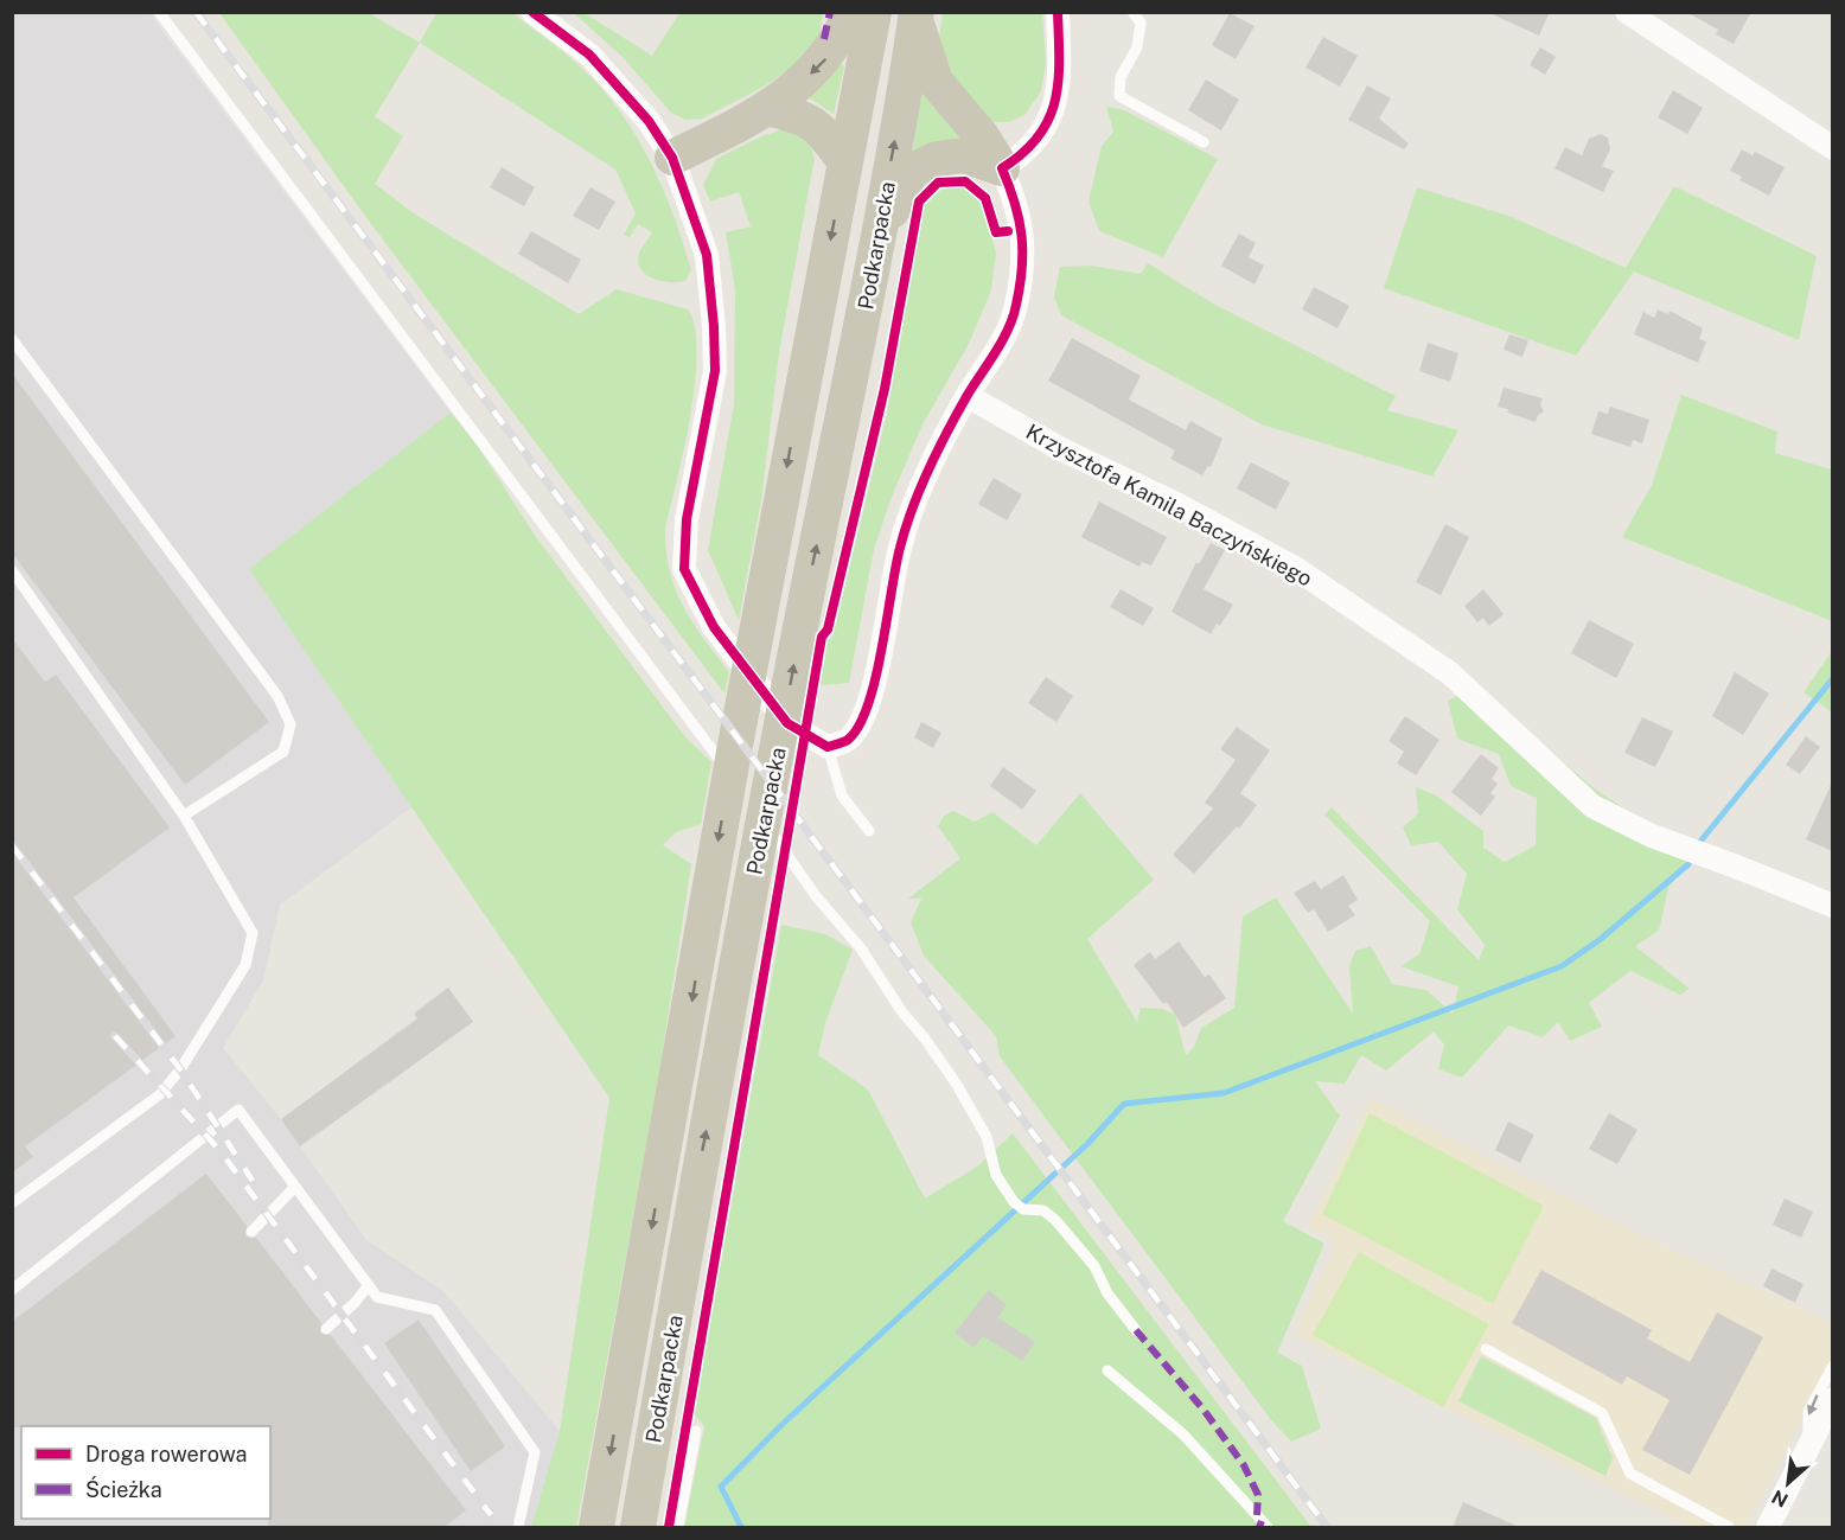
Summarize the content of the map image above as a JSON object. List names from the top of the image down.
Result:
{
  "streets": {
    "main road": ["Podkarpacka"],
    "street": ["Krzysztofa Kamila Baczyńskiego"]
  },
  "legend": ["Droga rowerowa", "Ścieżka"],
  "north": "bottom left"
}
